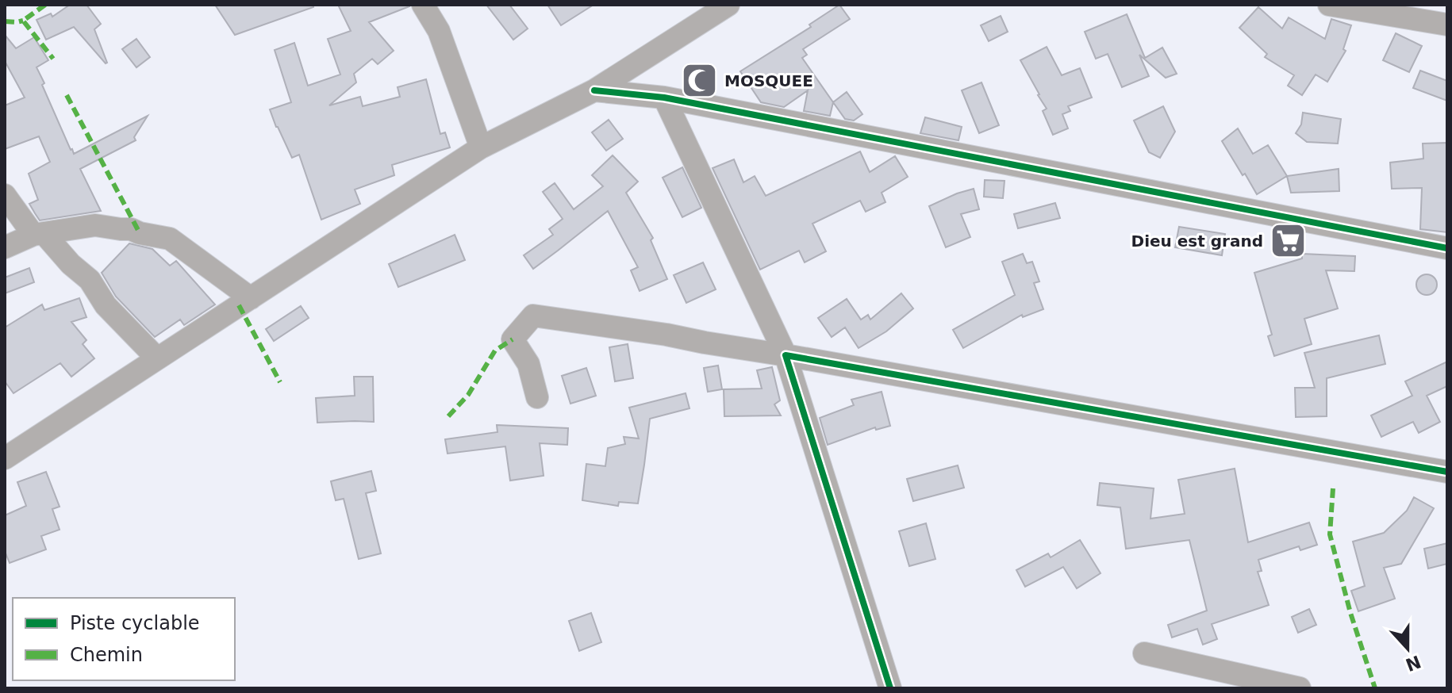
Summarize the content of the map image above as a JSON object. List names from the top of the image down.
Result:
{
  "places": {
    "mosque": ["MOSQUEE"],
    "supermarket": ["Dieu est grand"]
  },
  "legend": ["Piste cyclable", "Chemin"],
  "north": "bottom"
}
